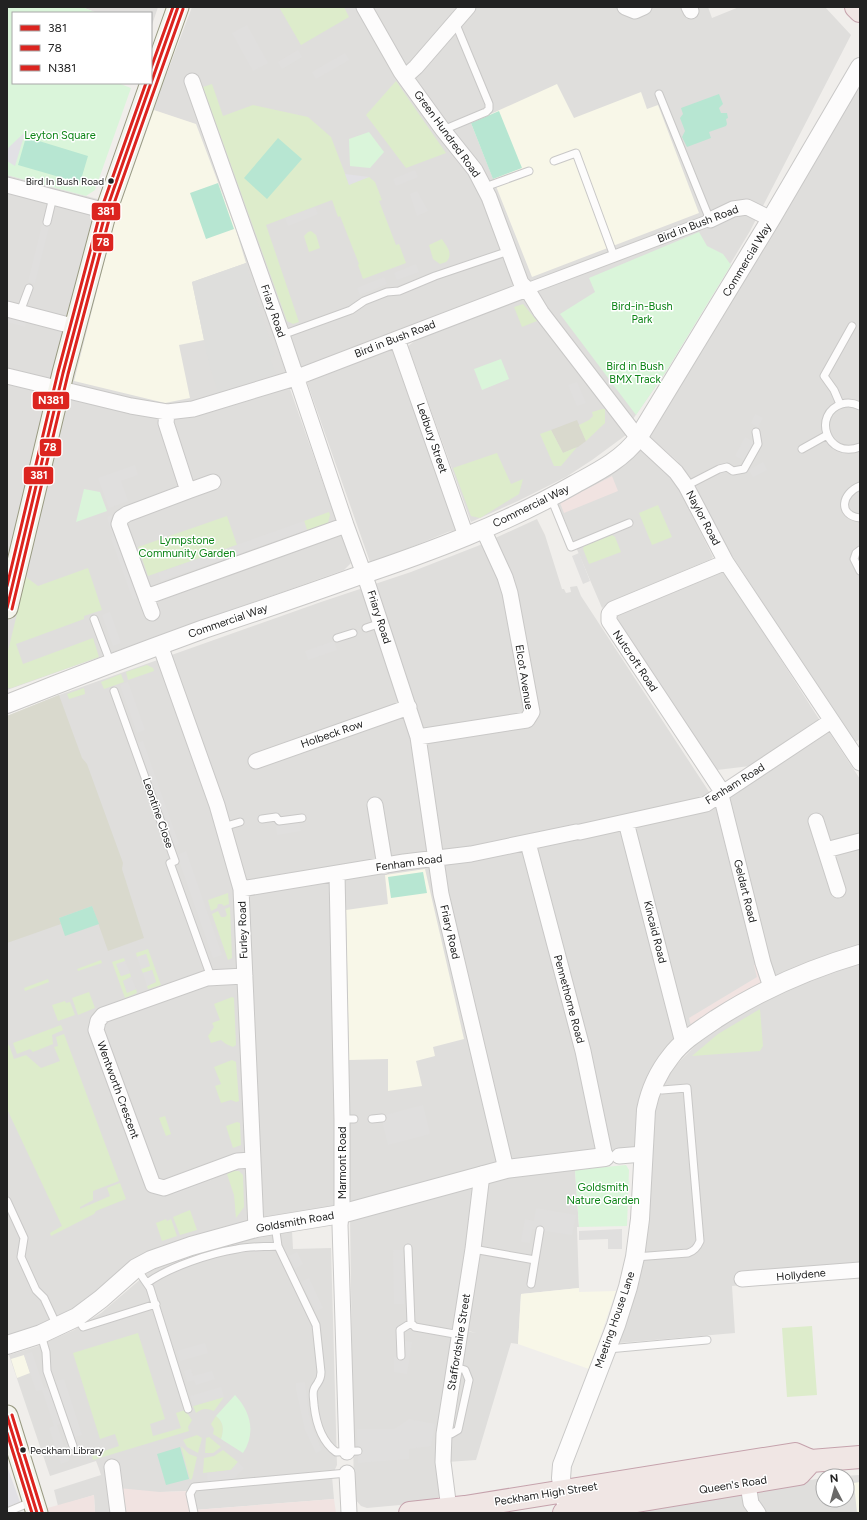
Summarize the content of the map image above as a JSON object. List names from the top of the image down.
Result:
{
  "streets": {
    "highway": ["Queen's Road", "Peckham High Street"],
    "street": [
      "Green Hundred Road",
      "Bird in Bush Road",
      "Commercial Way",
      "Friary Road",
      "Ledbury Street",
      "Naylor Road",
      "Nutcroft Road",
      "Elcot Avenue",
      "Holbeck Row",
      "Fenham Road",
      "Geldart Road",
      "Furley Road",
      "Kincaid Road",
      "Pennethorne Road",
      "Wentworth Crescent",
      "Marmont Road",
      "Goldsmith Road",
      "Hollydene",
      "Meeting House Lane",
      "Staffordshire Street"
    ],
    "lane": ["Leontine Close"]
  },
  "crossings": [
    ["Green Hundred Road", "Bird in Bush Road"],
    ["Green Hundred Road", "Naylor Road"],
    ["Bird in Bush Road", "Commercial Way"],
    ["Bird in Bush Road", "Friary Road"],
    ["Bird in Bush Road", "Ledbury Street"],
    ["Bird in Bush Road", "Naylor Road"],
    ["Commercial Way", "Friary Road"],
    ["Commercial Way", "Ledbury Street"],
    ["Commercial Way", "Naylor Road"],
    ["Commercial Way", "Elcot Avenue"],
    ["Commercial Way", "Furley Road"],
    ["Friary Road", "Elcot Avenue"],
    ["Friary Road", "Holbeck Row"],
    ["Friary Road", "Fenham Road"],
    ["Friary Road", "Goldsmith Road"],
    ["Naylor Road", "Nutcroft Road"],
    ["Naylor Road", "Fenham Road"],
    ["Nutcroft Road", "Fenham Road"],
    ["Nutcroft Road", "Geldart Road"],
    ["Fenham Road", "Geldart Road"],
    ["Fenham Road", "Furley Road"],
    ["Fenham Road", "Kincaid Road"],
    ["Fenham Road", "Pennethorne Road"],
    ["Fenham Road", "Marmont Road"],
    ["Leontine Close", "Wentworth Crescent"],
    ["Geldart Road", "Meeting House Lane"],
    ["Furley Road", "Wentworth Crescent"],
    ["Furley Road", "Goldsmith Road"],
    ["Kincaid Road", "Meeting House Lane"],
    ["Pennethorne Road", "Goldsmith Road"],
    ["Marmont Road", "Goldsmith Road"],
    ["Goldsmith Road", "Meeting House Lane"],
    ["Goldsmith Road", "Staffordshire Street"],
    ["Meeting House Lane", "Peckham High Street"],
    ["Staffordshire Street", "Peckham High Street"],
    ["Queen's Road", "Peckham High Street"]
  ],
  "parks": [
    "Leyton Square",
    "Bird-in-Bush Park",
    "Bird in Bush BMX Track",
    "Lympstone Community Garden",
    "Goldsmith Nature Garden"
  ],
  "places": ["Bird In Bush Road", "Peckham Library"],
  "lines": ["transit line 381", "transit line N381", "transit line 78"],
  "legend": ["381", "78", "N381"],
  "north": "top"
}
